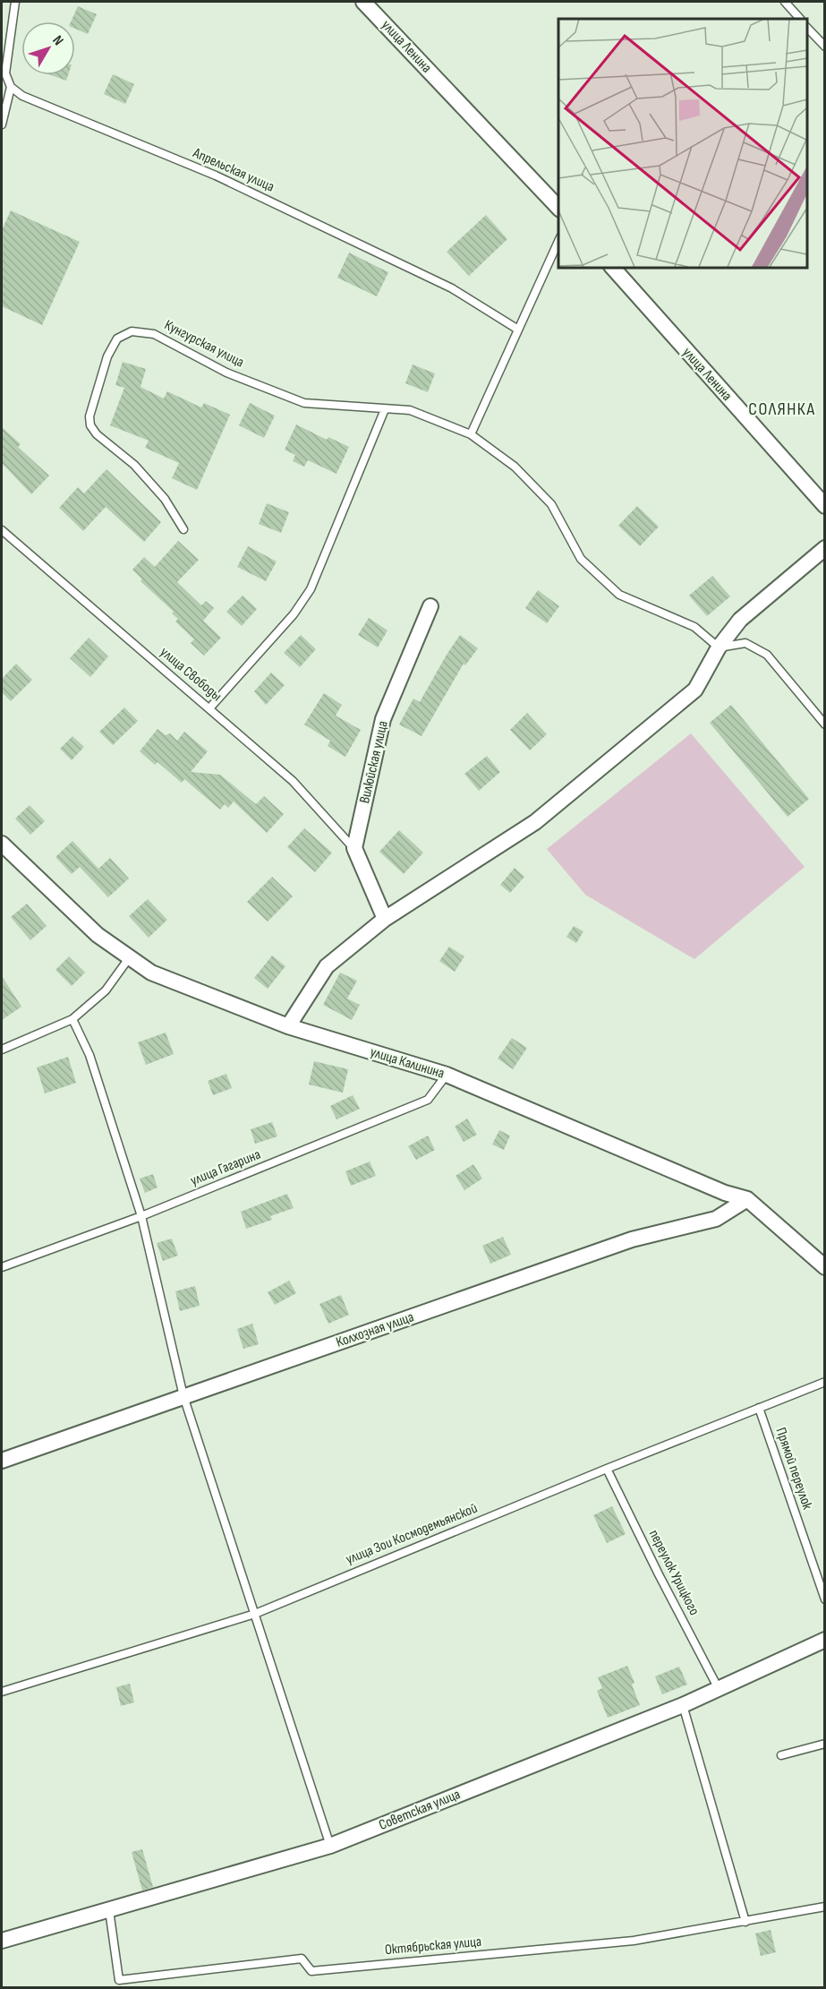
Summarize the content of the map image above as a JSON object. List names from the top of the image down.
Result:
{
  "streets": {
    "street": [
      "улица Ленина",
      "Вилюйская улица",
      "улица Калинина",
      "Колхозная улица",
      "Советская улица"
    ],
    "lane": [
      "Апрельская улица",
      "Кунгурская улица",
      "улица Свободы",
      "улица Гагарина",
      "Прямой переулок",
      "улица Зои Космодемьянской",
      "переулок Урицкого",
      "Октябрьская улица"
    ]
  },
  "crossings": [
    ["улица Свободы", "Вилюйская улица"],
    ["улица Калинина", "улица Гагарина"],
    ["улица Калинина", "Колхозная улица"],
    ["Прямой переулок", "улица Зои Космодемьянской"],
    ["улица Зои Космодемьянской", "переулок Урицкого"],
    ["переулок Урицкого", "Советская улица"],
    ["Советская улица", "Октябрьская улица"]
  ],
  "districts": ["СОЛЯНКА"],
  "north": "top right"
}
